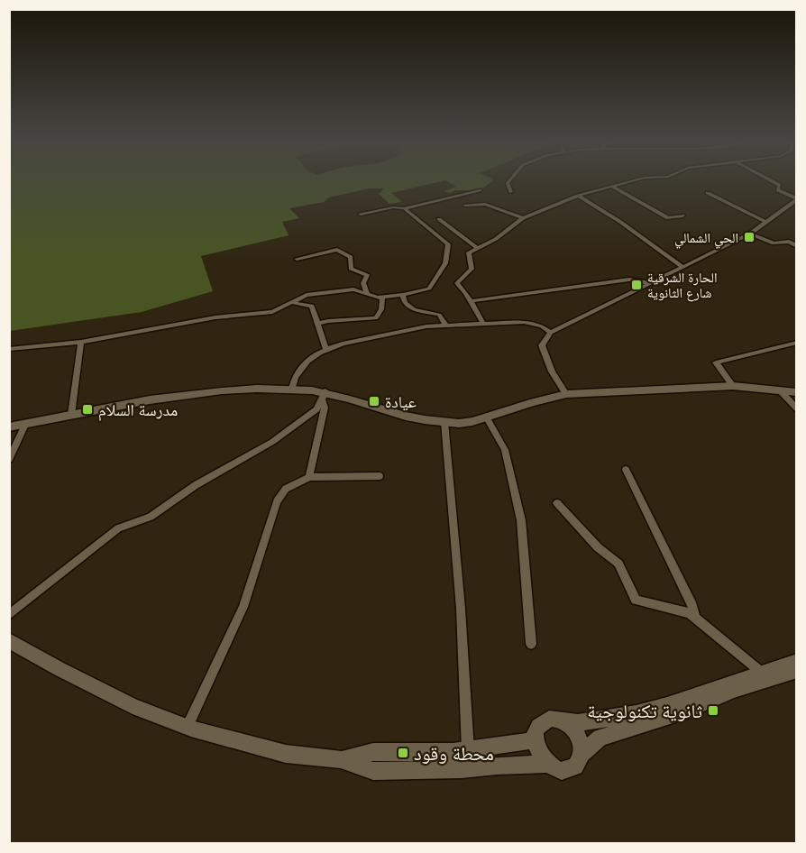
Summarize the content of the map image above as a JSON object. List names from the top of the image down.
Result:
{
  "places": {
    "transit": [
      "الحي الشمالي",
      "الحارة الشرقية شارع الثانوية",
      "عيادة",
      "مدرسة السلام",
      "ثانوية تكنولوجية",
      "محطة وقود"
    ]
  }
}
